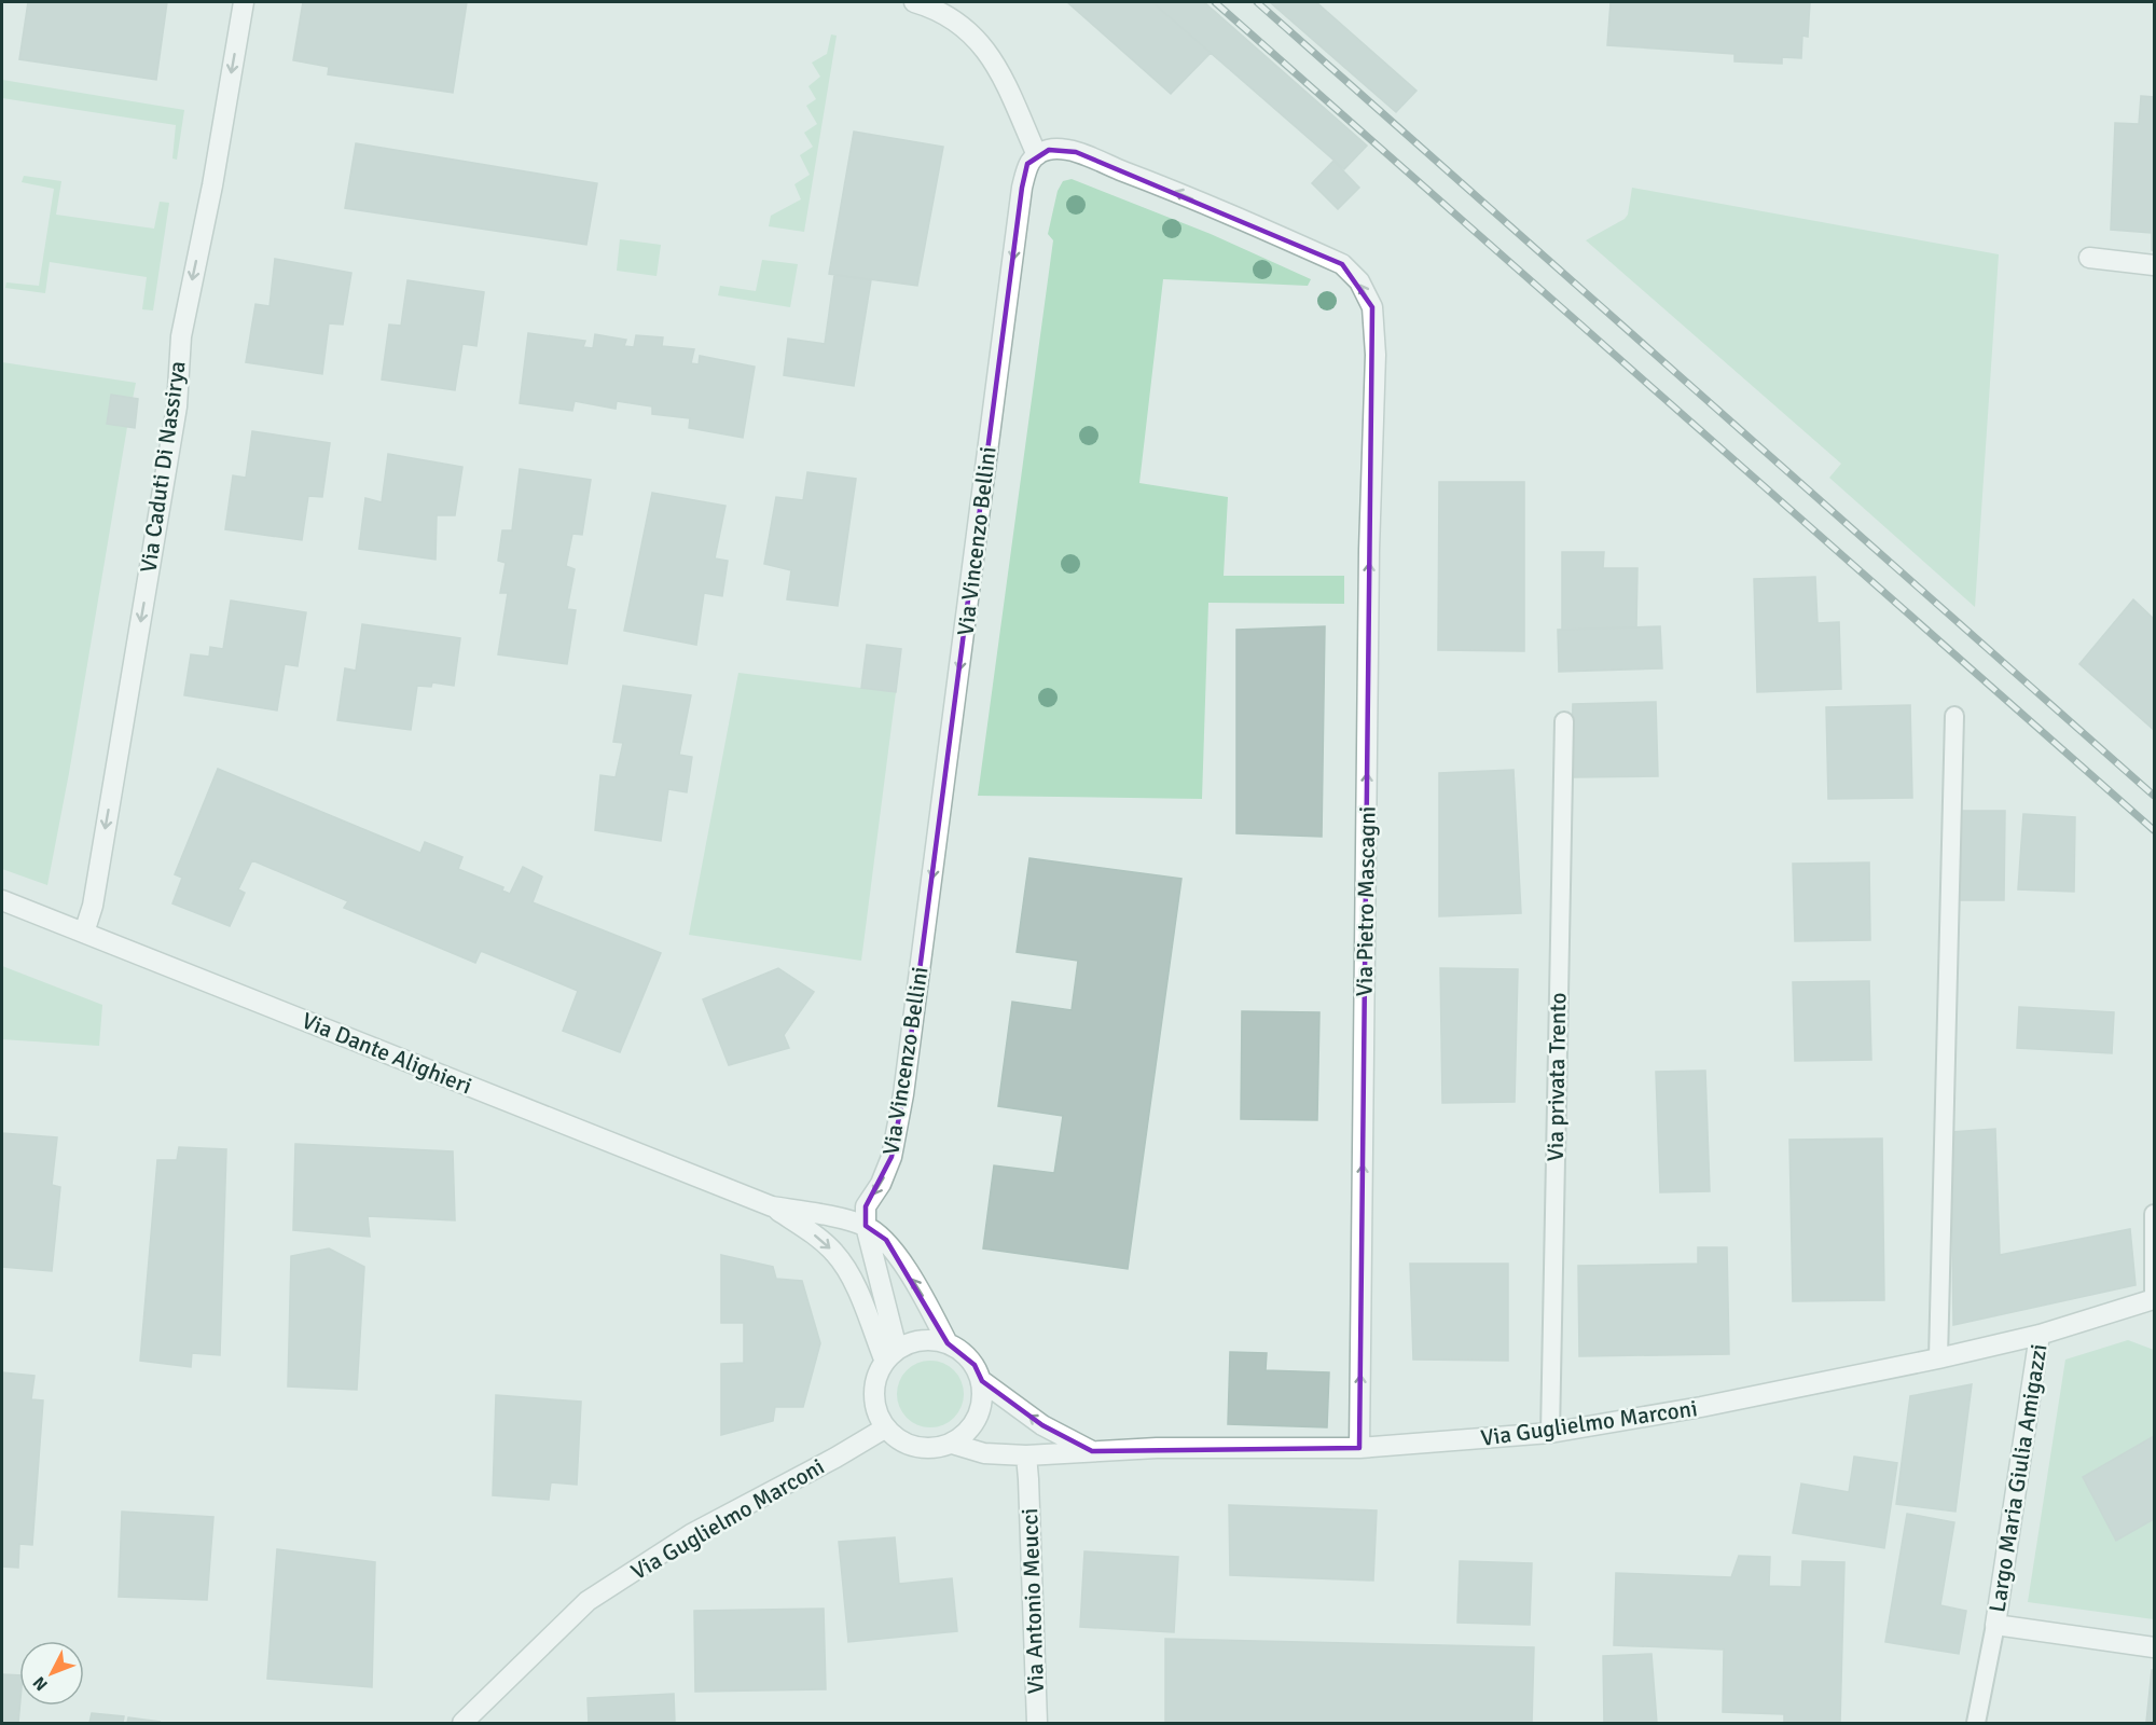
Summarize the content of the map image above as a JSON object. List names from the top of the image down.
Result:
{
  "streets": {
    "street": [
      "Via Caduti Di Nassirya",
      "Via Vincenzo Bellini",
      "Via Pietro Mascagni",
      "Via Dante Alighieri",
      "Via Guglielmo Marconi",
      "Largo Maria Giulia Amigazzi",
      "Via Antonio Meucci"
    ],
    "lane": ["Via privata Trento"]
  },
  "crossings": [
    ["Via Caduti Di Nassirya", "Via Dante Alighieri"],
    ["Via Vincenzo Bellini", "Via Pietro Mascagni"],
    ["Via Vincenzo Bellini", "Via Dante Alighieri"],
    ["Via Vincenzo Bellini", "Via Guglielmo Marconi"],
    ["Via Pietro Mascagni", "Via Guglielmo Marconi"],
    ["Via Dante Alighieri", "Via Guglielmo Marconi"],
    ["Via privata Trento", "Via Guglielmo Marconi"],
    ["Via Guglielmo Marconi", "Largo Maria Giulia Amigazzi"],
    ["Via Guglielmo Marconi", "Via Antonio Meucci"]
  ],
  "one_way": ["Via Caduti Di Nassirya", "Via Vincenzo Bellini", "Via Pietro Mascagni"],
  "north": "bottom left"
}
